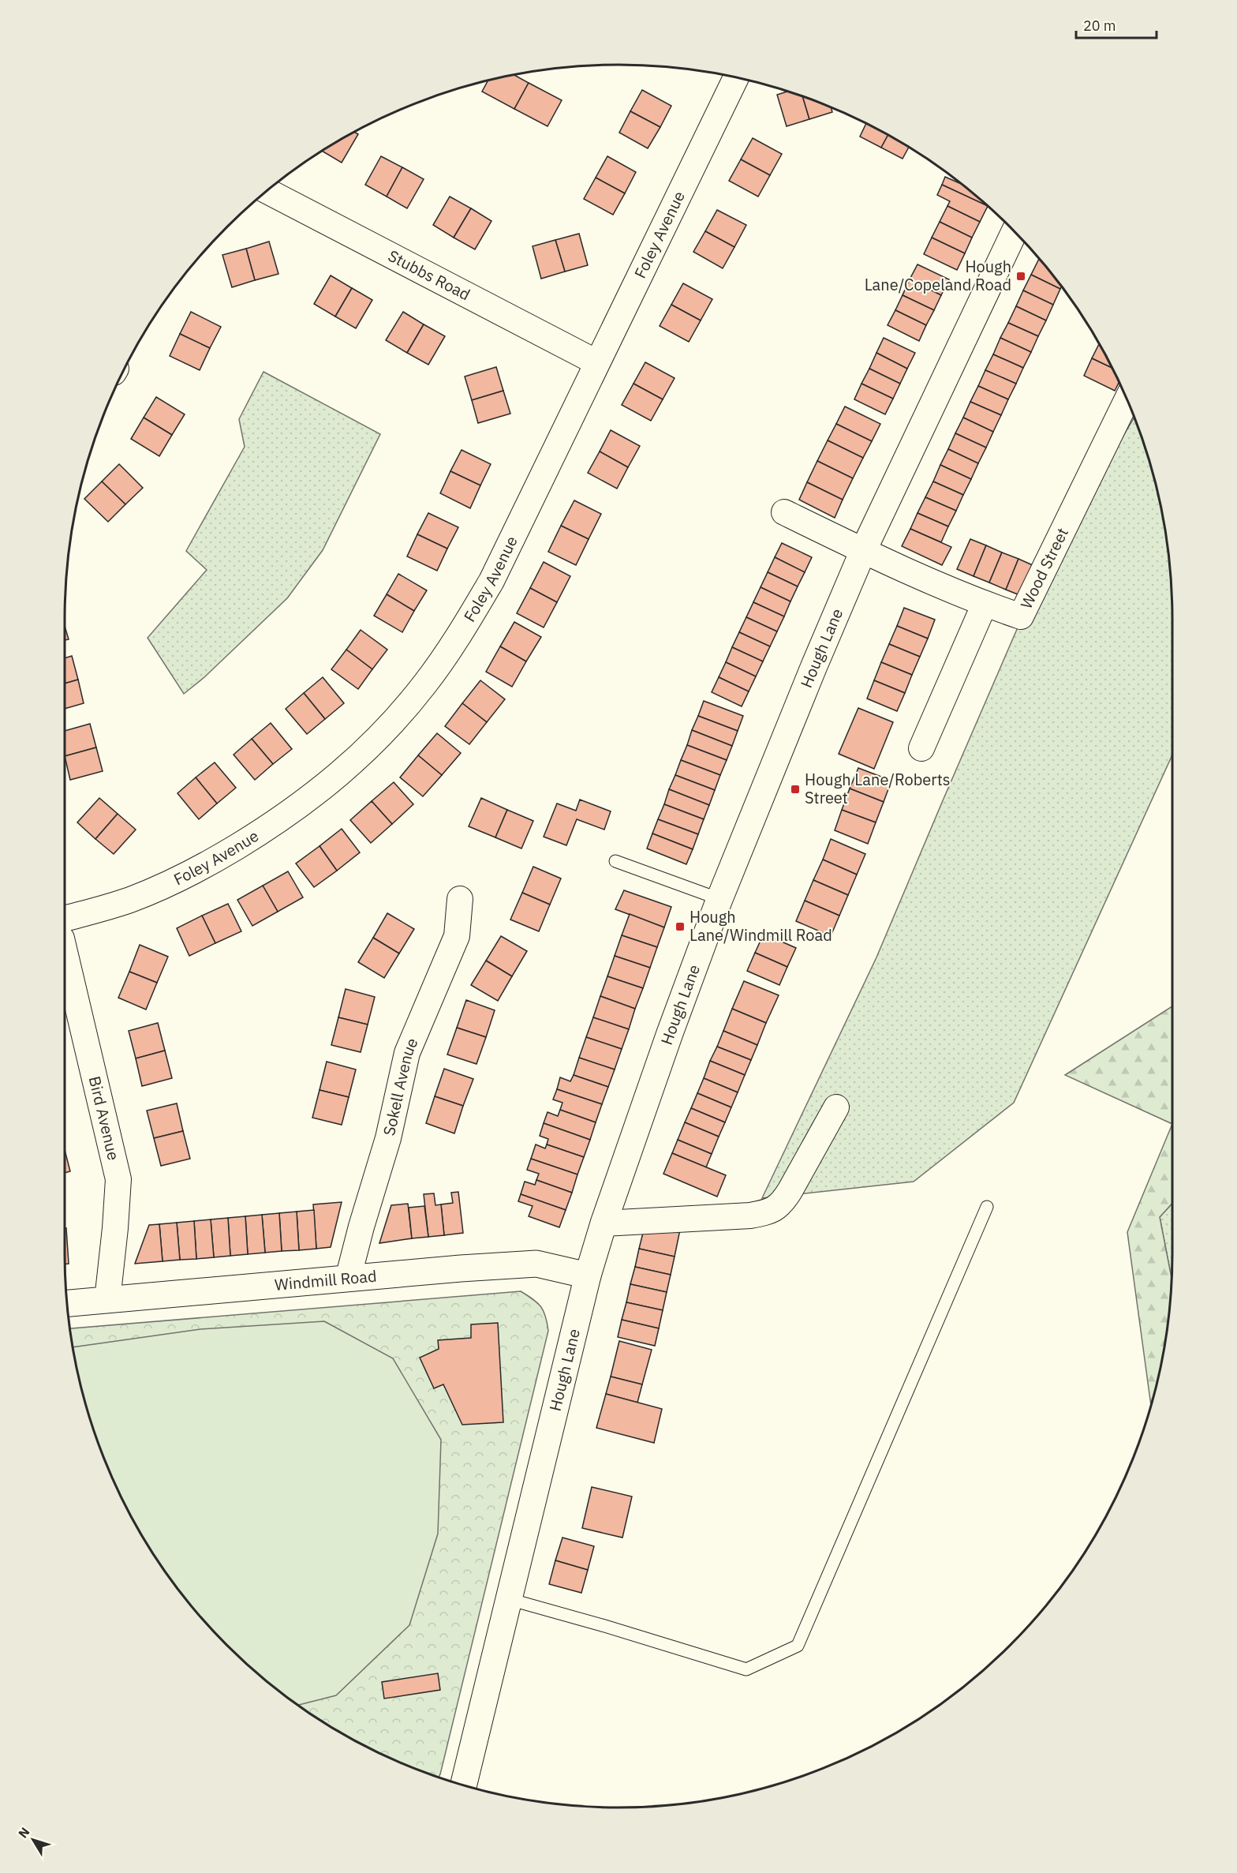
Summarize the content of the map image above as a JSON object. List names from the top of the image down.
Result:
{
  "streets": {
    "main road": ["Hough Lane", "Windmill Road"],
    "street": [
      "Foley Avenue",
      "Stubbs Road",
      "Wood Street",
      "Sokell Avenue",
      "Bird Avenue"
    ]
  },
  "crossings": [
    ["Foley Avenue", "Stubbs Road"],
    ["Wood Street", "Hough Lane"],
    ["Hough Lane", "Windmill Road"],
    ["Sokell Avenue", "Windmill Road"],
    ["Bird Avenue", "Windmill Road"]
  ],
  "places": {
    "transit": ["Hough Lane/Copeland Road", "Hough Lane/Roberts Street", "Hough Lane/Windmill Road"]
  },
  "scale_bar": "20 m",
  "north": "top left"
}
